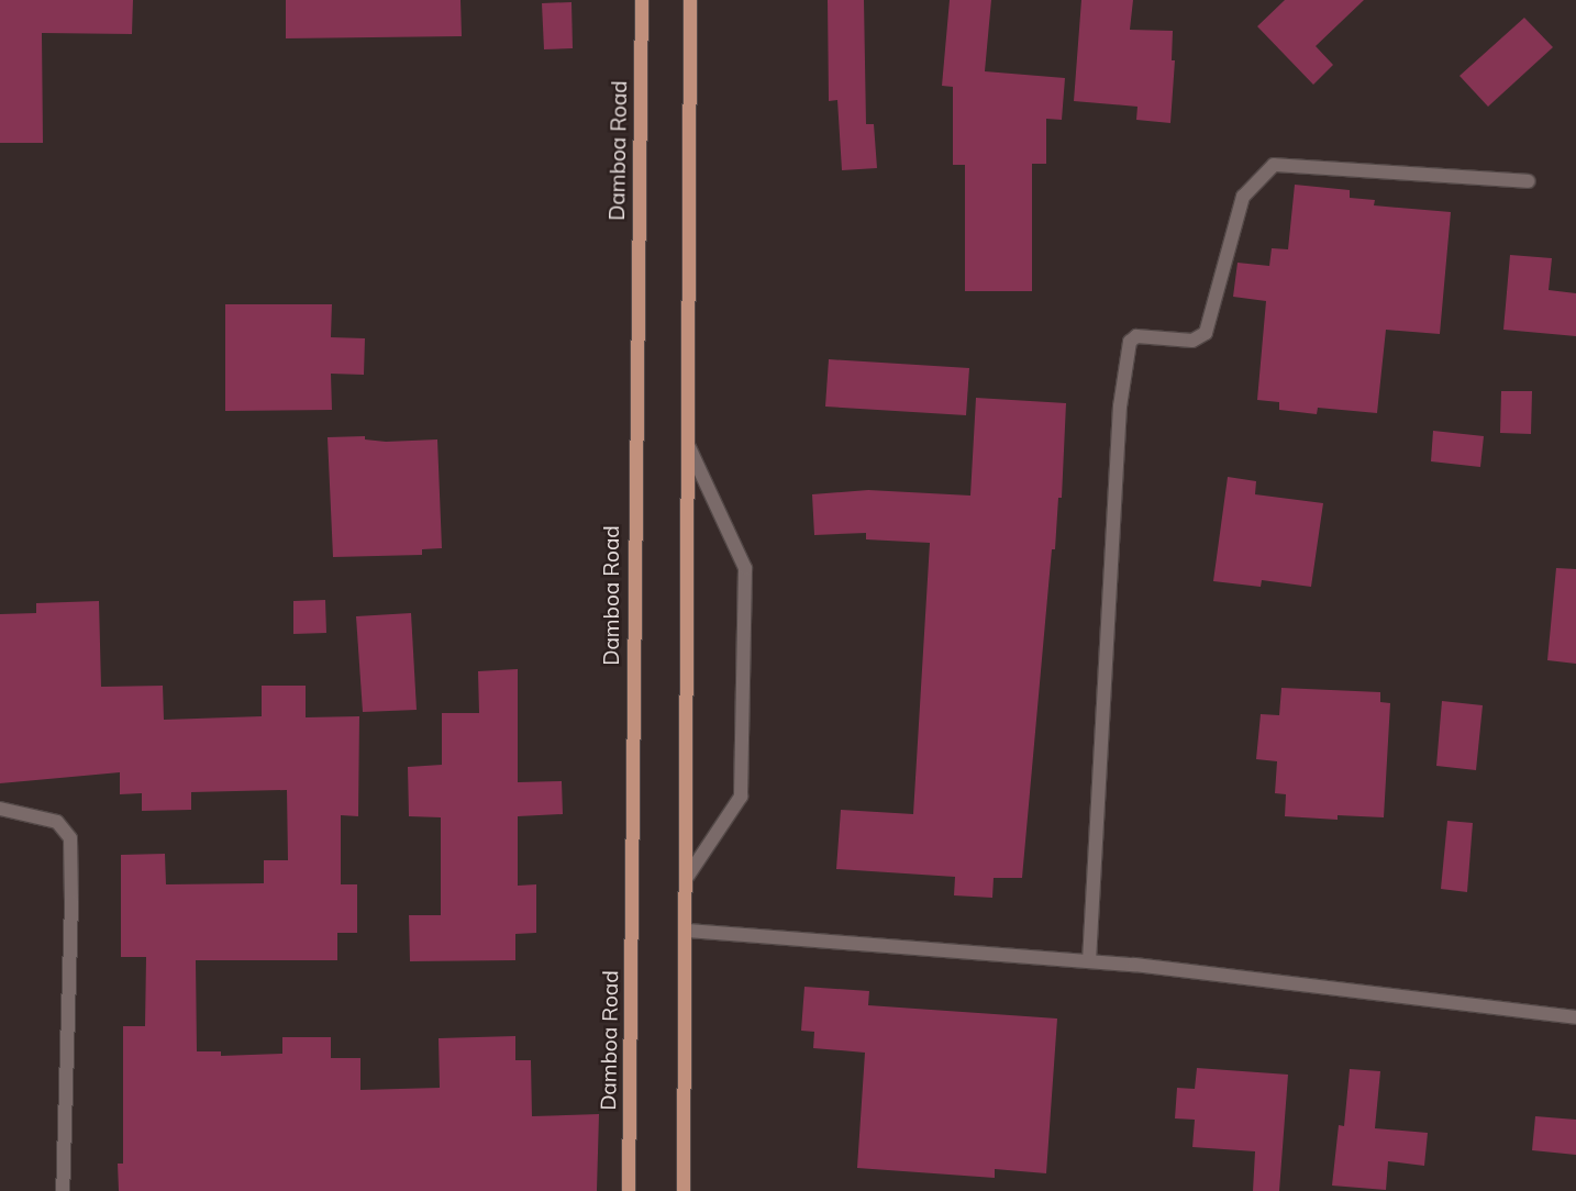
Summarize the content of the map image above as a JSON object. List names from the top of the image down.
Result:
{
  "streets": {
    "main road": ["Damboa Road"]
  }
}
